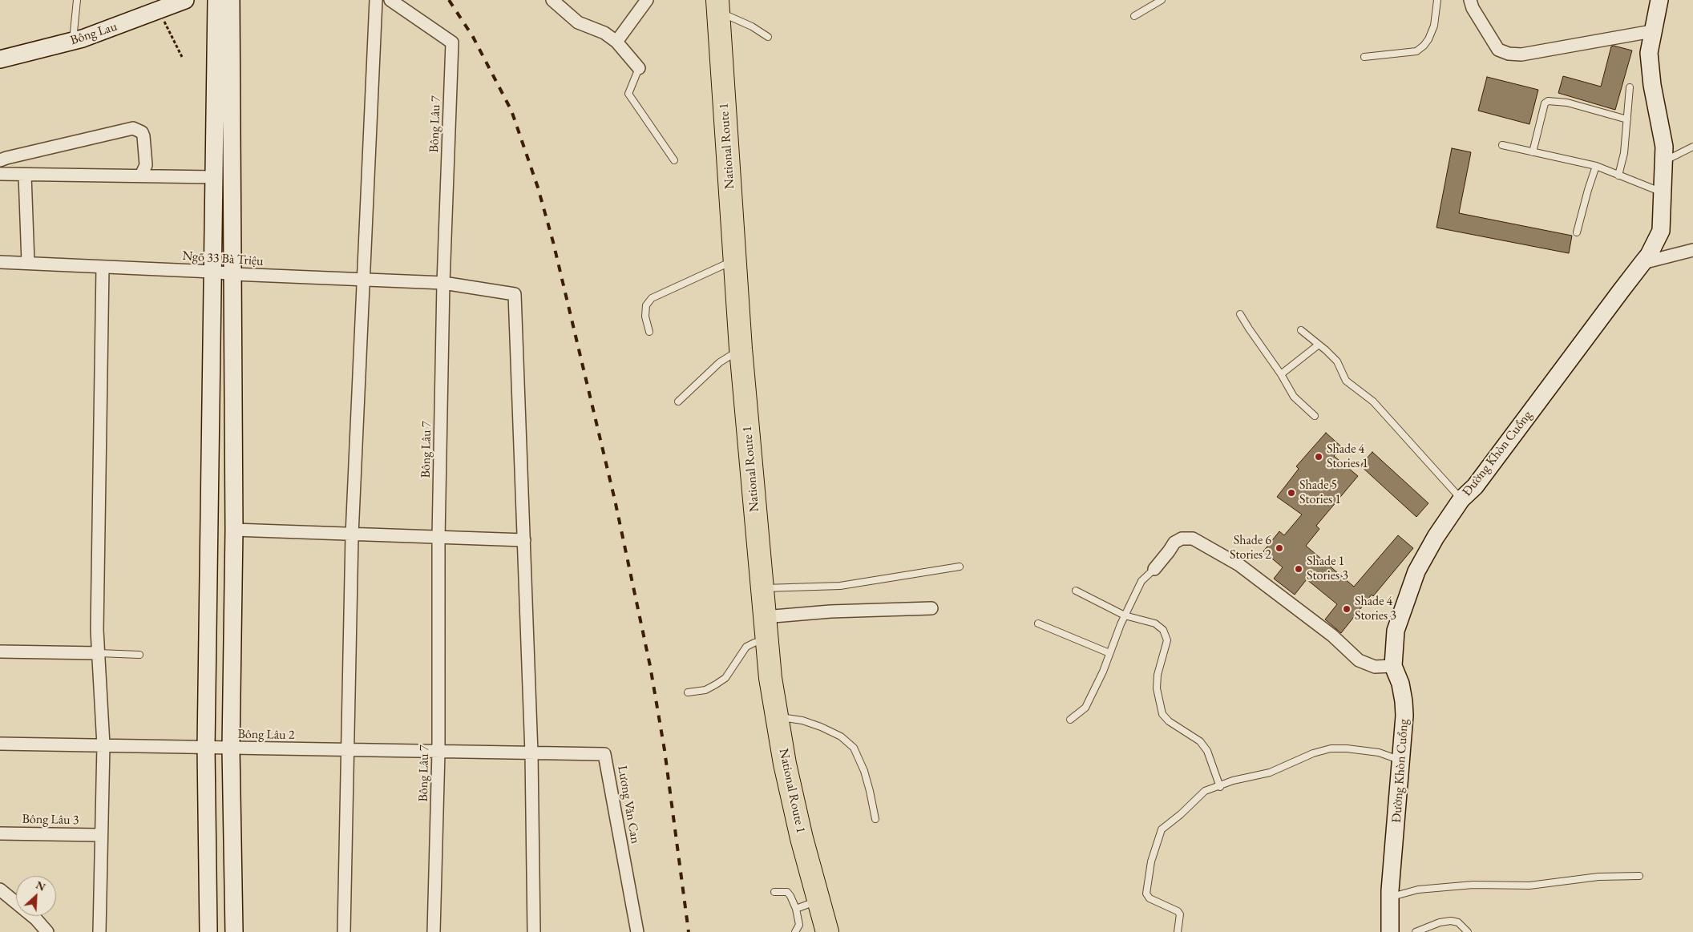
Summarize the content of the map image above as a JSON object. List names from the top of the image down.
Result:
{
  "streets": {
    "highway": ["National Route 1"],
    "main road": ["Bông Lau", "Đường Khòn Cuổng"],
    "street": [
      "Bông Lâu 7",
      "Ngõ 33 Bà Triệu",
      "Bông Lâu 2",
      "Lương Văn Can",
      "Bông Lâu 3"
    ]
  },
  "crossings": [
    ["Bông Lâu 7", "Ngõ 33 Bà Triệu"],
    ["Bông Lâu 7", "Bông Lâu 2"],
    ["Bông Lâu 2", "Lương Văn Can"]
  ],
  "places": [
    "Shade 4 Stories 1",
    "Shade 5 Stories 1",
    "Shade 6 Stories 2",
    "Shade 1 Stories 3",
    "Shade 4 Stories 3"
  ],
  "north": "top right"
}
